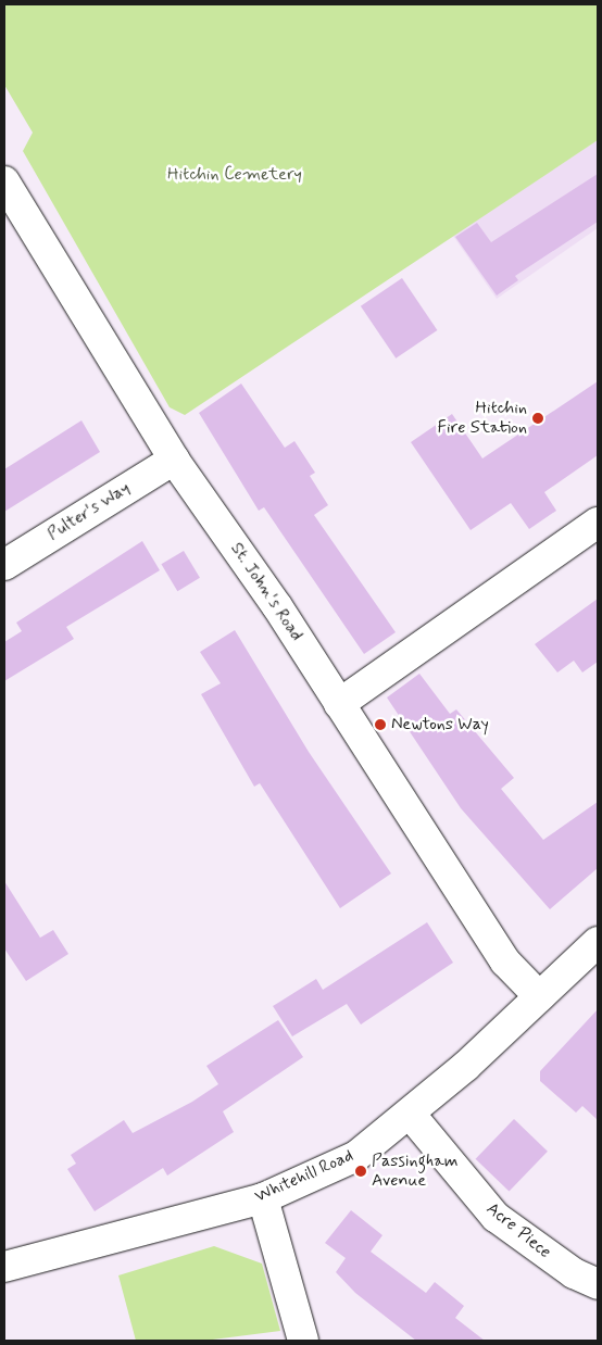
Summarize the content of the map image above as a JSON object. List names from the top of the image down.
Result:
{
  "streets": {
    "street": [
      "Pulter's Way",
      "St. John's Road",
      "Whitehill Road",
      "Acre Piece"
    ]
  },
  "crossings": [
    ["Pulter's Way", "St. John's Road"],
    ["St. John's Road", "Whitehill Road"],
    ["Whitehill Road", "Acre Piece"]
  ],
  "parks": ["Hitchin Cemetery"],
  "places": ["Hitchin Fire Station", "Newtons Way", "Passingham Avenue"]
}
